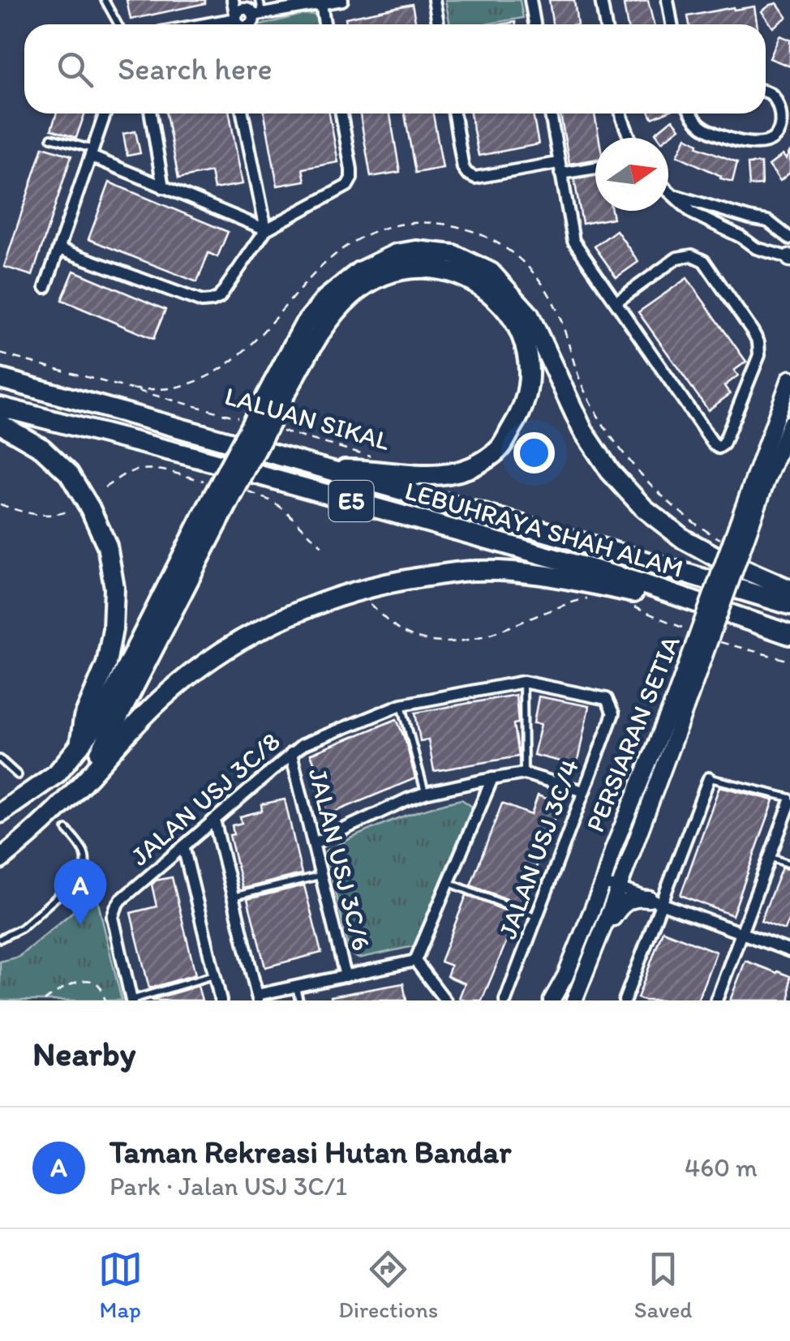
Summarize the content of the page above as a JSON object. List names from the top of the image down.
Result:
{
  "streets": {
    "highway": ["E5", "LEBUHRAYA SHAH ALAM"],
    "main road": ["PERSIARAN SETIA"],
    "street": ["JALAN USJ 3C/8", "JALAN USJ 3C/4", "JALAN USJ 3C/6"],
    "path": ["LALUAN SIKAL"]
  },
  "crossings": [
    ["JALAN USJ 3C/8", "JALAN USJ 3C/4"],
    ["JALAN USJ 3C/8", "JALAN USJ 3C/6"]
  ],
  "north": "right",
  "page": {
    "search": "Search here",
    "pins": "A",
    "heading": "Nearby",
    "list": [
      {
        "mark": "A",
        "name": "Taman Rekreasi Hutan Bandar",
        "note": "Park · Jalan USJ 3C/1",
        "value": "460 m"
      }
    ],
    "nav": ["Map", "Directions", "Saved"]
  }
}
